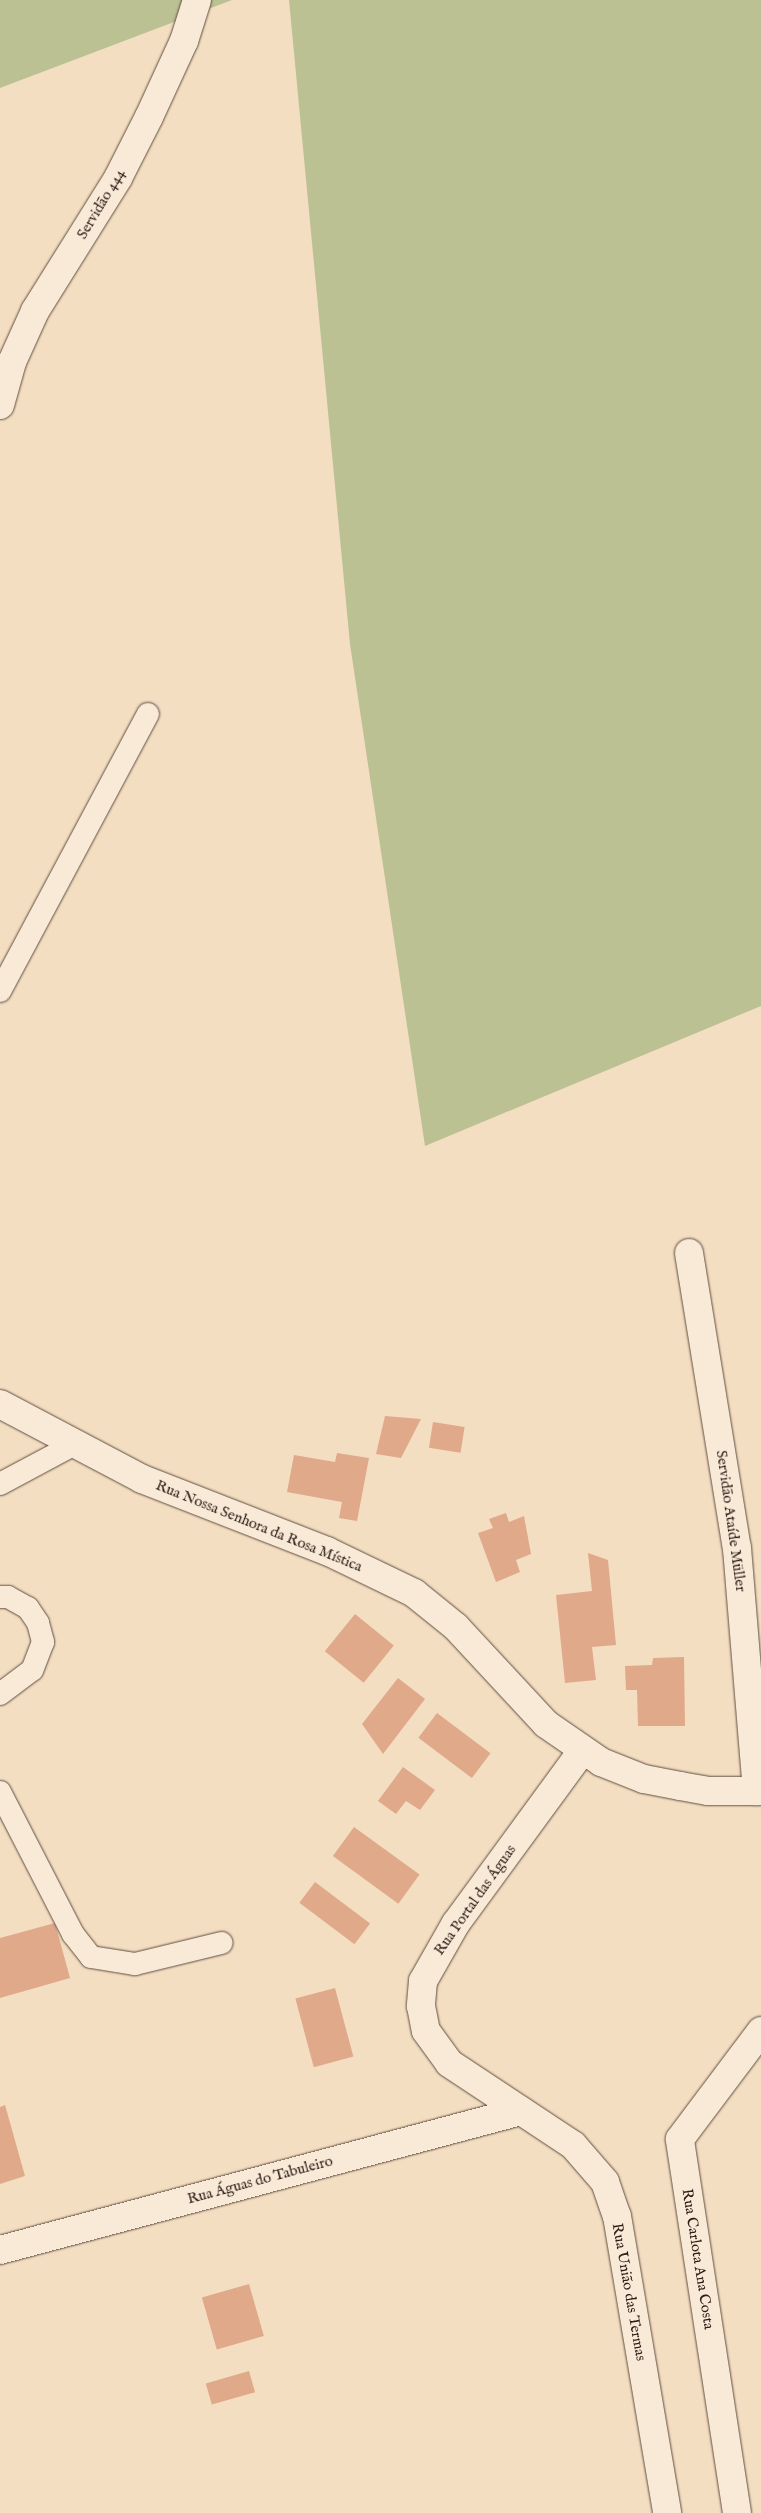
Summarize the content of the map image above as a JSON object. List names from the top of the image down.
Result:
{
  "streets": {
    "street": [
      "Servidão 444",
      "Servidão Ataíde Müller",
      "Rua Nossa Senhora da Rosa Mística",
      "Rua Portal das Águas",
      "Rua Águas do Tabuleiro",
      "Rua Carlota Ana Costa",
      "Rua União das Termas"
    ]
  },
  "crossings": [
    ["Servidão Ataíde Müller", "Rua Nossa Senhora da Rosa Mística"],
    ["Rua Nossa Senhora da Rosa Mística", "Rua Portal das Águas"],
    ["Rua Portal das Águas", "Rua Águas do Tabuleiro"],
    ["Rua Portal das Águas", "Rua União das Termas"],
    ["Rua Águas do Tabuleiro", "Rua União das Termas"]
  ]
}
